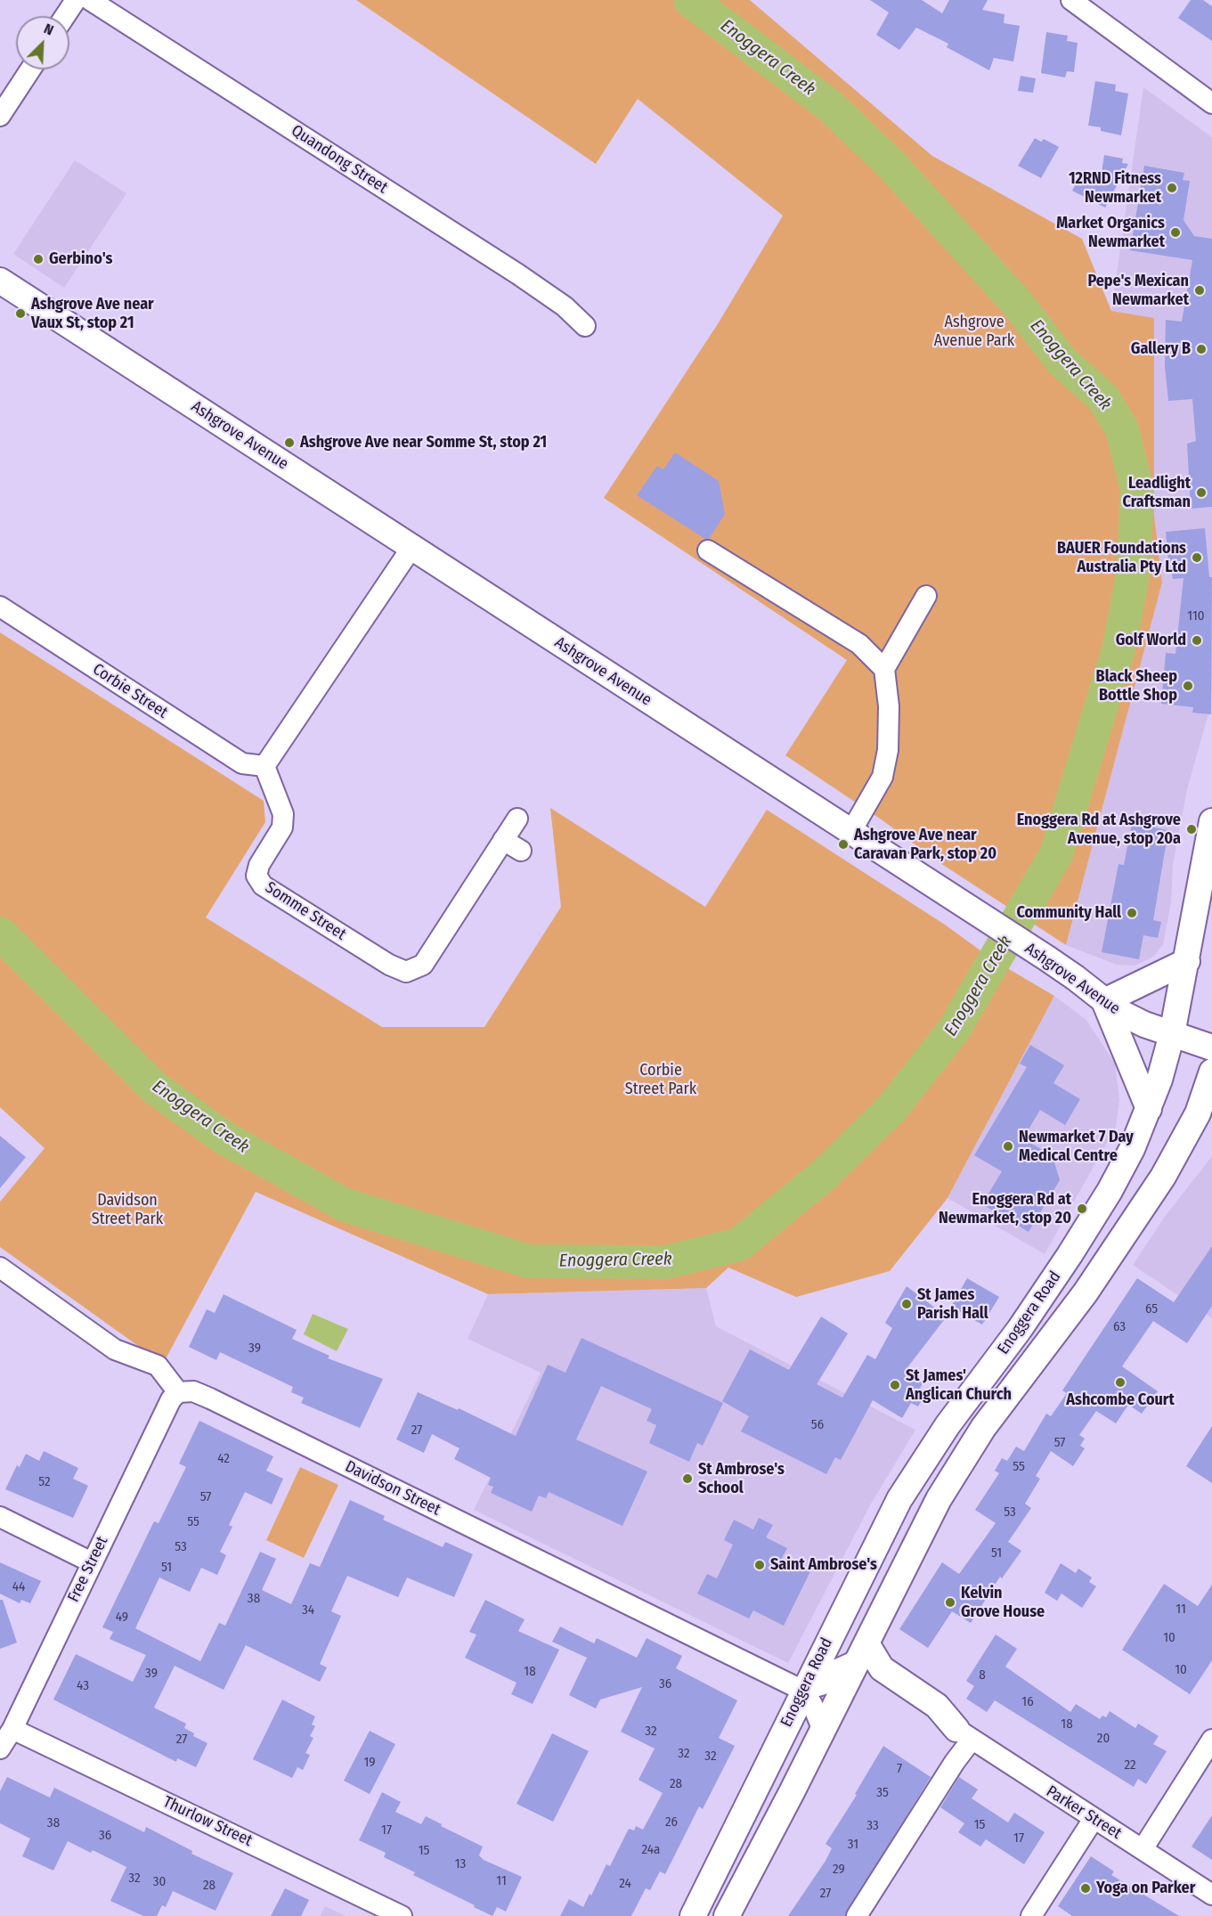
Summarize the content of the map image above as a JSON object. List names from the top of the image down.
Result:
{
  "streets": {
    "main road": ["Ashgrove Avenue", "Enoggera Road"],
    "street": [
      "Quandong Street",
      "Corbie Street",
      "Somme Street",
      "Davidson Street",
      "Free Street",
      "Parker Street",
      "Thurlow Street"
    ]
  },
  "crossings": [
    ["Ashgrove Avenue", "Enoggera Road"],
    ["Corbie Street", "Somme Street"],
    ["Enoggera Road", "Davidson Street"],
    ["Davidson Street", "Free Street"],
    ["Free Street", "Thurlow Street"]
  ],
  "water": ["Enoggera Creek"],
  "parks": ["Ashgrove Avenue Park", "Corbie Street Park", "Davidson Street Park"],
  "places": [
    "12RND Fitness Newmarket",
    "Market Organics Newmarket",
    "Gerbino's",
    "Pepe's Mexican Newmarket",
    "Ashgrove Ave near Vaux St, stop 21",
    "Gallery B",
    "Ashgrove Ave near Somme St, stop 21",
    "Leadlight Craftsman",
    "BAUER Foundations Australia Pty Ltd",
    "Golf World",
    "Black Sheep Bottle Shop",
    "Enoggera Rd at Ashgrove Avenue, stop 20a",
    "Ashgrove Ave near Caravan Park, stop 20",
    "Community Hall",
    "Newmarket 7 Day Medical Centre",
    "Enoggera Rd at Newmarket, stop 20",
    "St James Parish Hall",
    "Ashcombe Court",
    "St James' Anglican Church",
    "St Ambrose's School",
    "Saint Ambrose's",
    "Kelvin Grove House",
    "Yoga on Parker"
  ],
  "house_numbers": [
    "110",
    "65",
    "63",
    "39",
    "56",
    "27",
    "57",
    "42",
    "55",
    "52",
    "57",
    "53",
    "55",
    "53",
    "51",
    "51",
    "44",
    "38",
    "11",
    "34",
    "49",
    "10",
    "10",
    "18",
    "39",
    "8",
    "36",
    "43",
    "16",
    "18",
    "32",
    "20",
    "27",
    "32",
    "32",
    "19",
    "22",
    "7",
    "28",
    "35",
    "26",
    "38",
    "15",
    "33",
    "17",
    "36",
    "17",
    "31",
    "24a",
    "15",
    "13",
    "29",
    "32",
    "11",
    "30",
    "24",
    "28",
    "27"
  ],
  "north": "top right"
}
